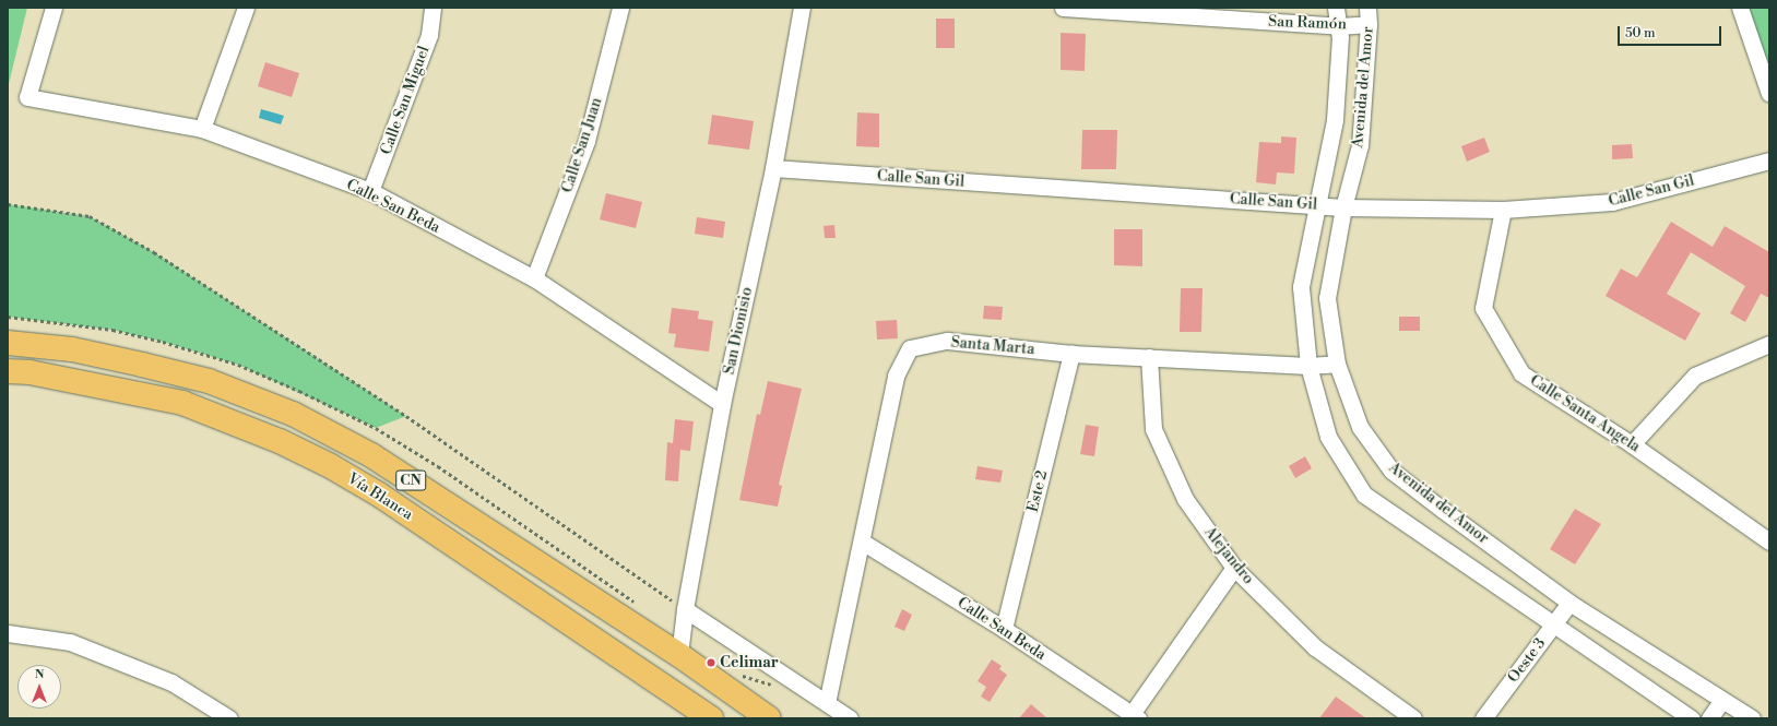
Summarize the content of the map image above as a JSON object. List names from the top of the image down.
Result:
{
  "streets": {
    "highway": ["CN", "Vía Blanca"],
    "street": [
      "San Ramón",
      "Avenida del Amor",
      "Calle San Miguel",
      "Calle San Juan",
      "Calle San Gil",
      "Calle San Beda",
      "San Dionisio",
      "Santa Marta",
      "Calle Santa Angela",
      "Este 2",
      "Alejandro",
      "Oeste 3"
    ]
  },
  "crossings": [
    ["San Ramón", "Avenida del Amor"],
    ["Avenida del Amor", "Calle San Gil"],
    ["Avenida del Amor", "Santa Marta"],
    ["Avenida del Amor", "Oeste 3"],
    ["Calle San Miguel", "Calle San Beda"],
    ["Calle San Juan", "Calle San Beda"],
    ["Calle San Gil", "San Dionisio"],
    ["Calle San Gil", "Calle Santa Angela"],
    ["Calle San Beda", "San Dionisio"],
    ["Calle San Beda", "Santa Marta"],
    ["Calle San Beda", "Este 2"],
    ["San Dionisio", "CN"],
    ["Santa Marta", "Este 2"],
    ["Santa Marta", "Alejandro"]
  ],
  "places": ["Celimar"],
  "scale_bar": "50 m",
  "north": "top"
}
